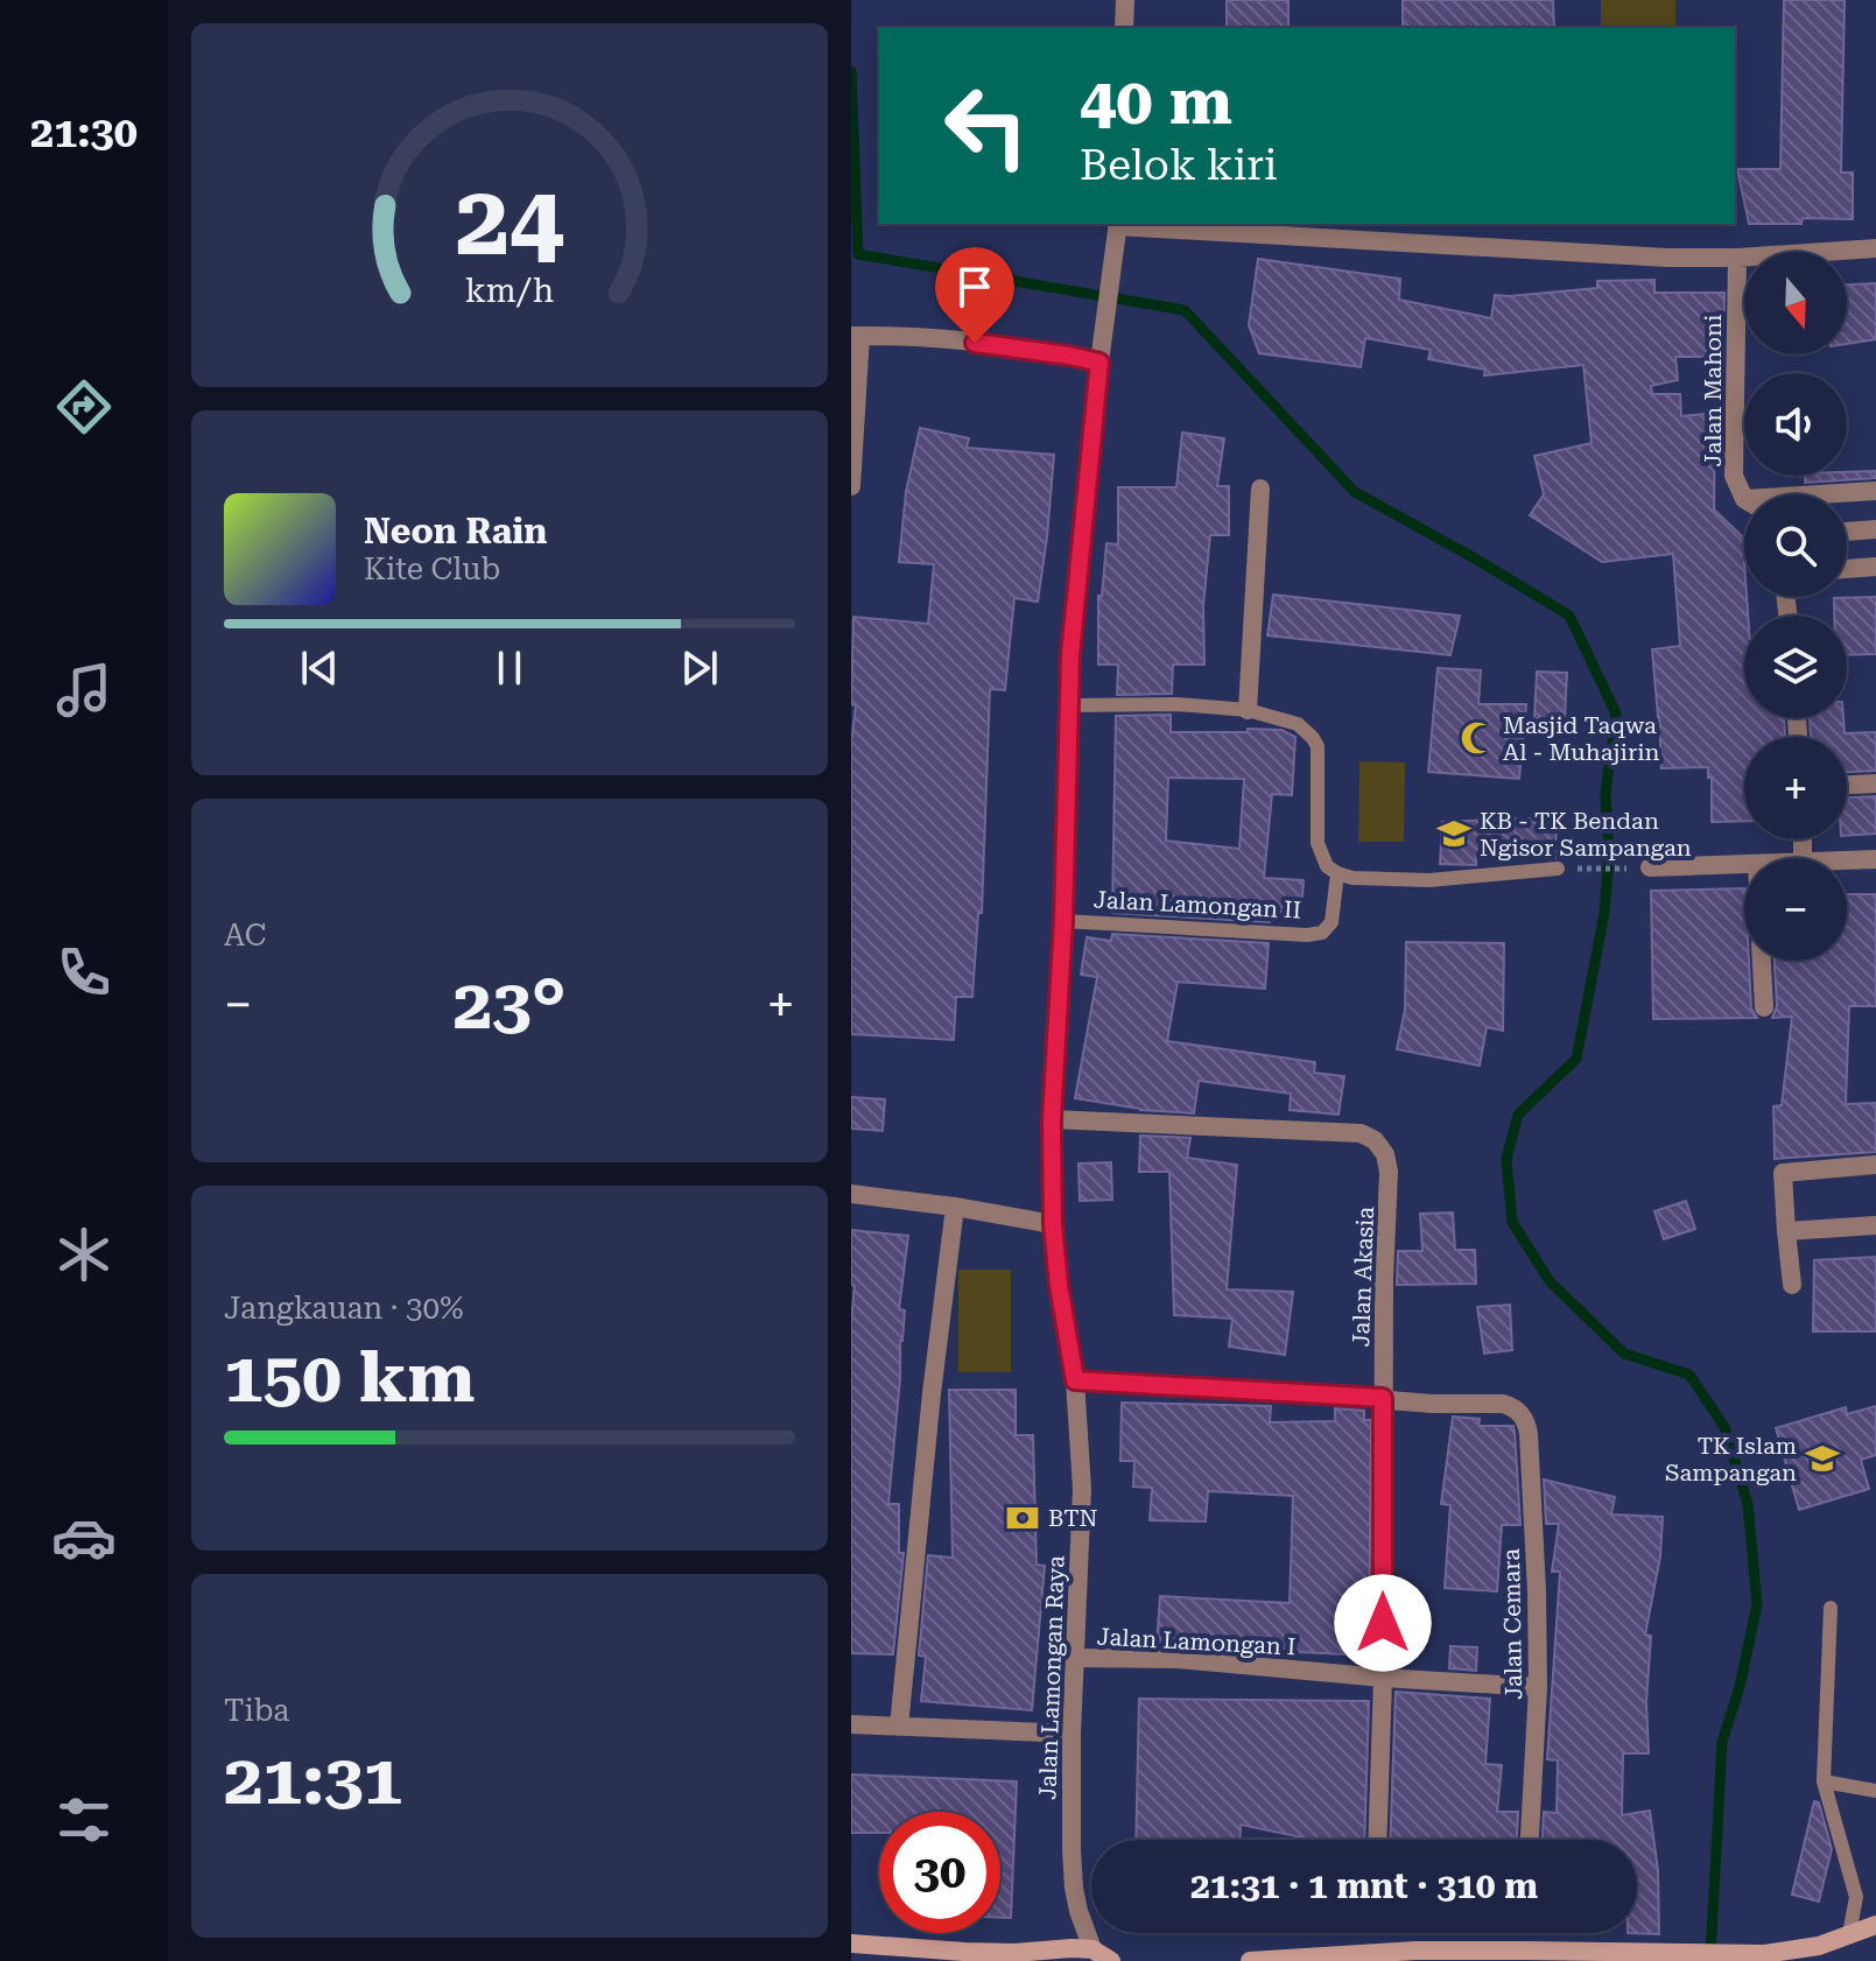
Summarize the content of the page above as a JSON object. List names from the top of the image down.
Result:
{
  "streets": {
    "street": [
      "Jalan Mahoni",
      "Jalan Akasia",
      "Jalan Cemara",
      "Jalan Lamongan I",
      "Jalan Lamongan Raya"
    ],
    "lane": ["Jalan Lamongan II"]
  },
  "crossings": [
    ["Jalan Lamongan II", "Jalan Lamongan Raya"],
    ["Jalan Akasia", "Jalan Cemara"],
    ["Jalan Akasia", "Jalan Lamongan I"],
    ["Jalan Akasia", "Jalan Lamongan Raya"],
    ["Jalan Cemara", "Jalan Lamongan I"],
    ["Jalan Lamongan I", "Jalan Lamongan Raya"]
  ],
  "places": {
    "mosque": ["Masjid Taqwa Al - Muhajirin"],
    "school or university": ["KB - TK Bendan Ngisor Sampangan", "TK Islam Sampangan"],
    "bank": ["BTN"]
  },
  "north": "bottom",
  "page": {
    "tabs": "21:30",
    "turn": ["40 m", "Belok kiri"],
    "map_buttons": ["+", "−"],
    "song": ["Neon Rain", "Kite Club"],
    "tile": [
      "AC",
      ["Jangkauan · 30%", "150 km"],
      ["Tiba", "21:31"]
    ],
    "heat": ["−", "23°", "+"],
    "limit": "30",
    "trip": "21:31 · 1 mnt · 310 m",
    "gauge": ["24", "km/h"]
  }
}
